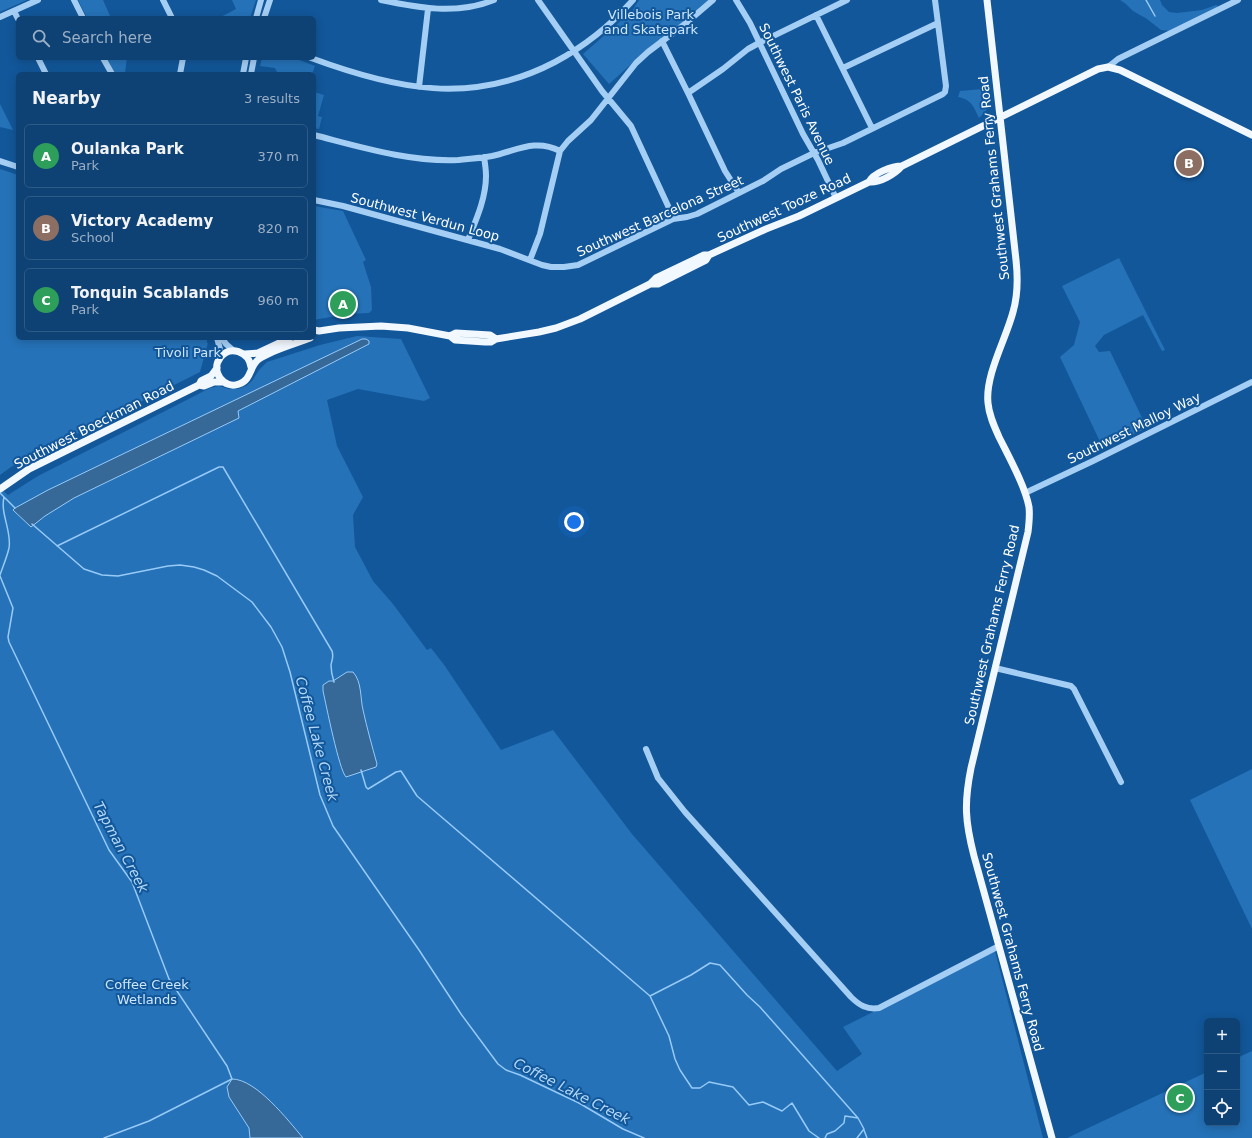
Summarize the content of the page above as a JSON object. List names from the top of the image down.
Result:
{
  "streets": {
    "main road": ["Southwest Grahams Ferry Road", "Southwest Tooze Road", "Southwest Boeckman Road"],
    "street": [
      "Southwest Paris Avenue",
      "Southwest Barcelona Street",
      "Southwest Verdun Loop",
      "Southwest Malloy Way"
    ]
  },
  "crossings": [
    ["Southwest Paris Avenue", "Southwest Tooze Road"],
    ["Southwest Paris Avenue", "Southwest Barcelona Street"],
    ["Southwest Grahams Ferry Road", "Southwest Tooze Road"],
    ["Southwest Grahams Ferry Road", "Southwest Malloy Way"],
    ["Southwest Barcelona Street", "Southwest Verdun Loop"]
  ],
  "water": ["Coffee Lake Creek", "Tapman Creek"],
  "parks": ["Villebois Park and Skatepark", "Tivoli Park", "Coffee Creek Wetlands"],
  "page": {
    "search": "Search here",
    "heading": ["Nearby", "3 results"],
    "list": [
      {
        "mark": "A",
        "name": "Oulanka Park",
        "note": "Park",
        "value": "370 m"
      },
      {
        "mark": "B",
        "name": "Victory Academy",
        "note": "School",
        "value": "820 m"
      },
      {
        "mark": "C",
        "name": "Tonquin Scablands",
        "note": "Park",
        "value": "960 m"
      }
    ],
    "pins": ["B", "A", "C"],
    "map_buttons": ["+", "−"]
  }
}
